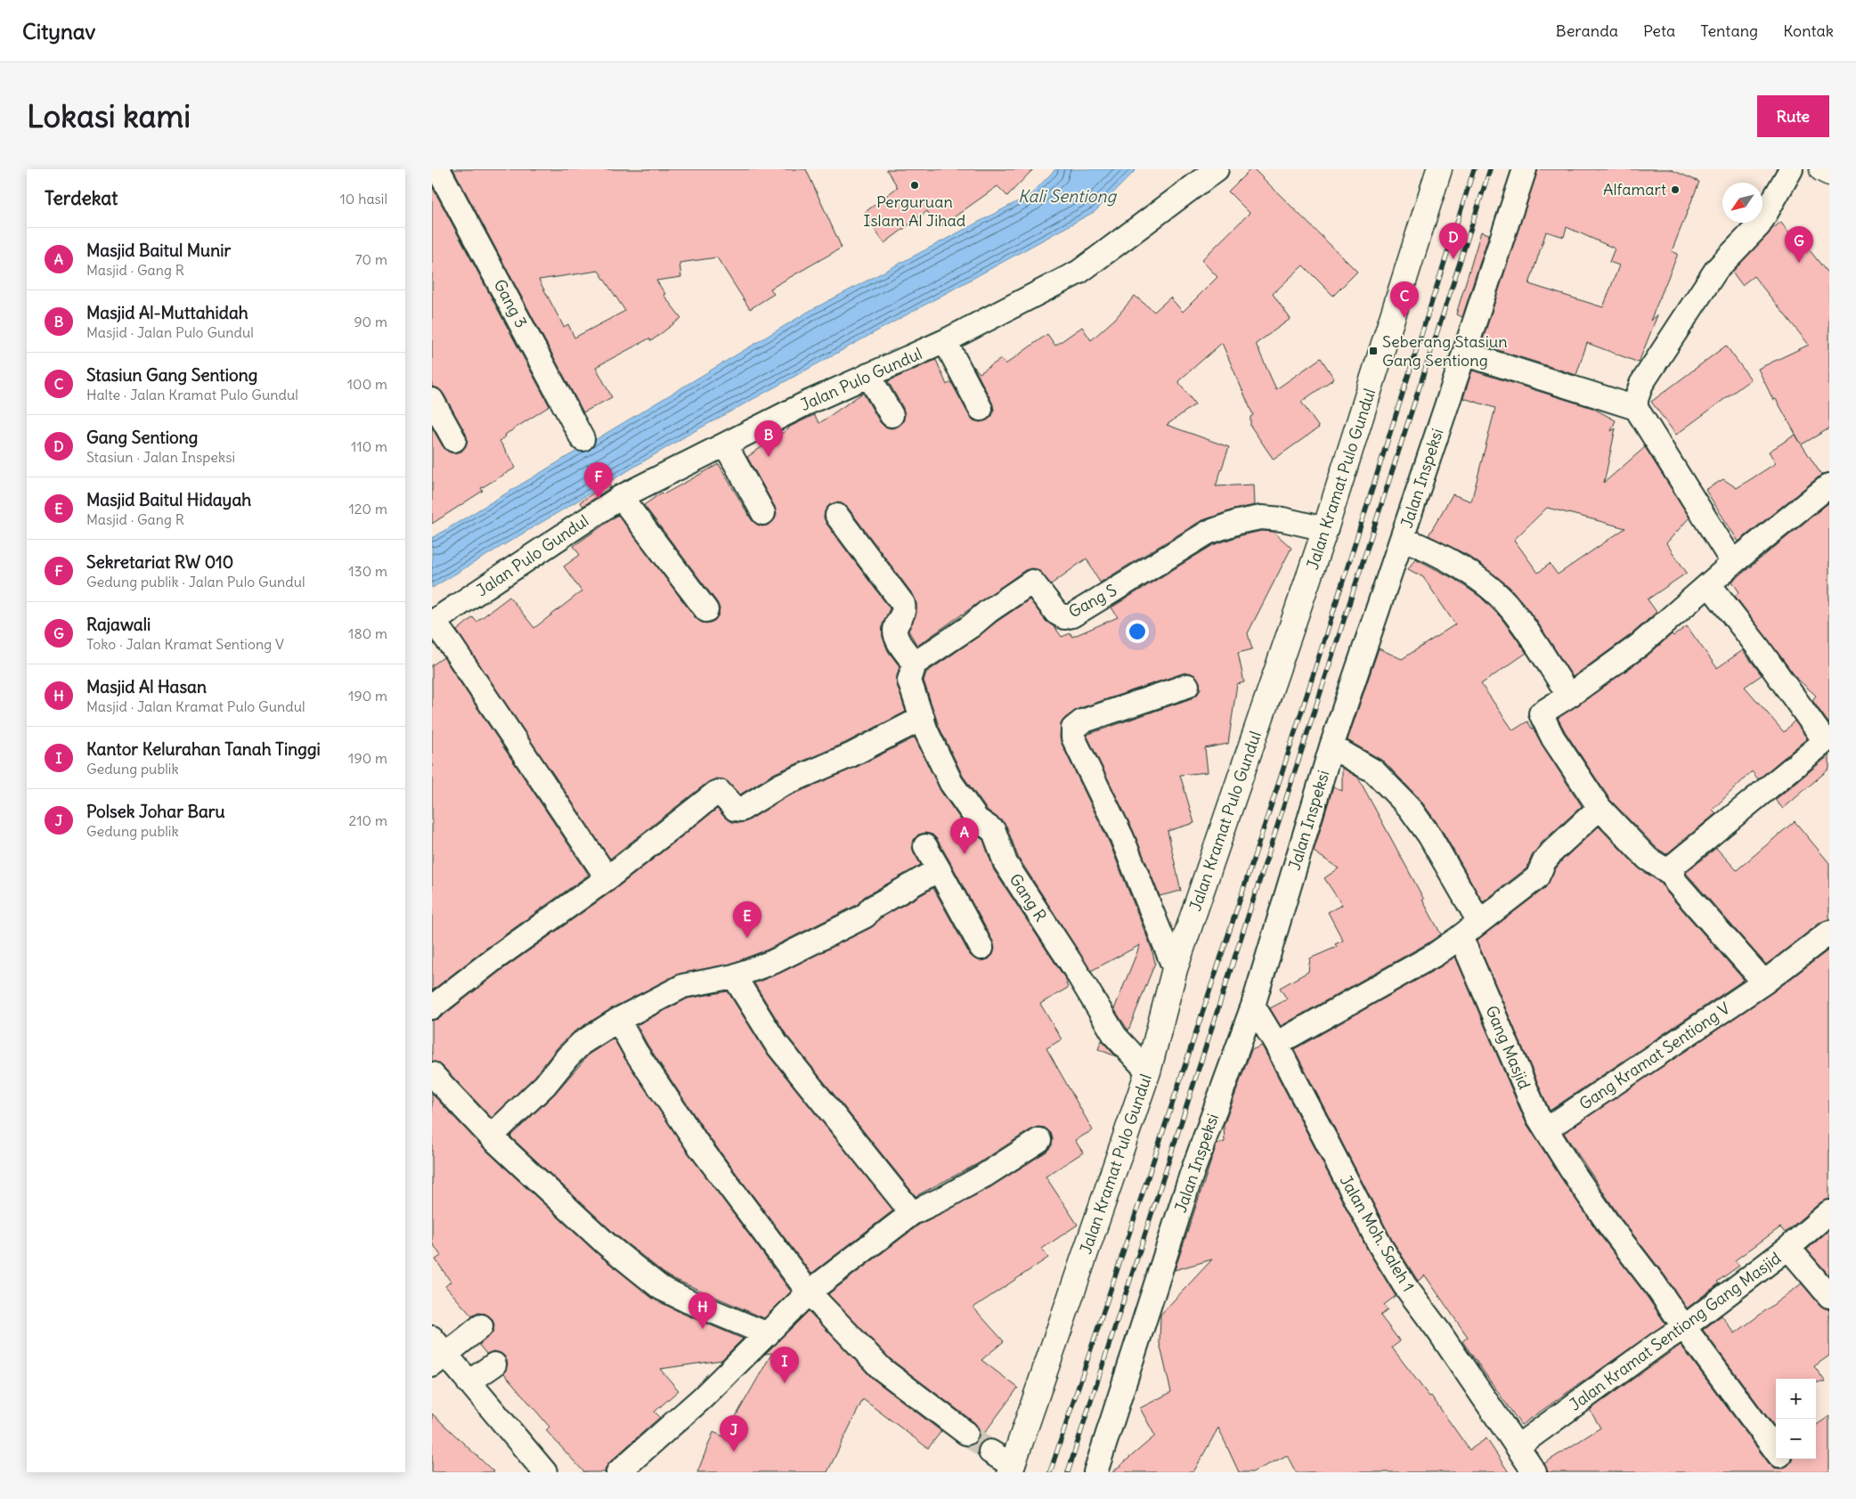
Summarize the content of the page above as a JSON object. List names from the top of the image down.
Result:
{
  "streets": {
    "street": [
      "Gang 3",
      "Jalan Pulo Gundul",
      "Jalan Inspeksi",
      "Jalan Kramat Pulo Gundul",
      "Gang S",
      "Gang R",
      "Gang Masjid",
      "Gang Kramat Sentiong V",
      "Jalan Moh. Saleh 1",
      "Jalan Kramat Sentiong Gang Masjid"
    ]
  },
  "crossings": [
    ["Jalan Inspeksi", "Jalan Moh. Saleh 1"],
    ["Jalan Kramat Pulo Gundul", "Gang S"],
    ["Jalan Kramat Pulo Gundul", "Gang R"],
    ["Gang Masjid", "Gang Kramat Sentiong V"],
    ["Gang Masjid", "Jalan Kramat Sentiong Gang Masjid"],
    ["Jalan Moh. Saleh 1", "Jalan Kramat Sentiong Gang Masjid"]
  ],
  "water": ["Kali Sentiong"],
  "places": {
    "other": ["Perguruan Islam Al Jihad", "Alfamart"],
    "transit": ["Seberang Stasiun Gang Sentiong"]
  },
  "north": "bottom left",
  "page": {
    "header": "Citynav",
    "nav": [
      "Beranda",
      "Peta",
      "Tentang",
      "Kontak"
    ],
    "buttons": "Rute",
    "title": "Lokasi kami",
    "heading": ["Terdekat", "10 hasil"],
    "pins": [
      "D",
      "G",
      "C",
      "B",
      "F",
      "A",
      "E",
      "H",
      "I",
      "J"
    ],
    "list": [
      {
        "mark": "A",
        "name": "Masjid Baitul Munir",
        "note": "Masjid · Gang R",
        "value": "70 m"
      },
      {
        "mark": "B",
        "name": "Masjid Al-Muttahidah",
        "note": "Masjid · Jalan Pulo Gundul",
        "value": "90 m"
      },
      {
        "mark": "C",
        "name": "Stasiun Gang Sentiong",
        "note": "Halte · Jalan Kramat Pulo Gundul",
        "value": "100 m"
      },
      {
        "mark": "D",
        "name": "Gang Sentiong",
        "note": "Stasiun · Jalan Inspeksi",
        "value": "110 m"
      },
      {
        "mark": "E",
        "name": "Masjid Baitul Hidayah",
        "note": "Masjid · Gang R",
        "value": "120 m"
      },
      {
        "mark": "F",
        "name": "Sekretariat RW 010",
        "note": "Gedung publik · Jalan Pulo Gundul",
        "value": "130 m"
      },
      {
        "mark": "G",
        "name": "Rajawali",
        "note": "Toko · Jalan Kramat Sentiong V",
        "value": "180 m"
      },
      {
        "mark": "H",
        "name": "Masjid Al Hasan",
        "note": "Masjid · Jalan Kramat Pulo Gundul",
        "value": "190 m"
      },
      {
        "mark": "I",
        "name": "Kantor Kelurahan Tanah Tinggi",
        "note": "Gedung publik",
        "value": "190 m"
      },
      {
        "mark": "J",
        "name": "Polsek Johar Baru",
        "note": "Gedung publik",
        "value": "210 m"
      }
    ],
    "map_buttons": ["+", "−"]
  }
}
